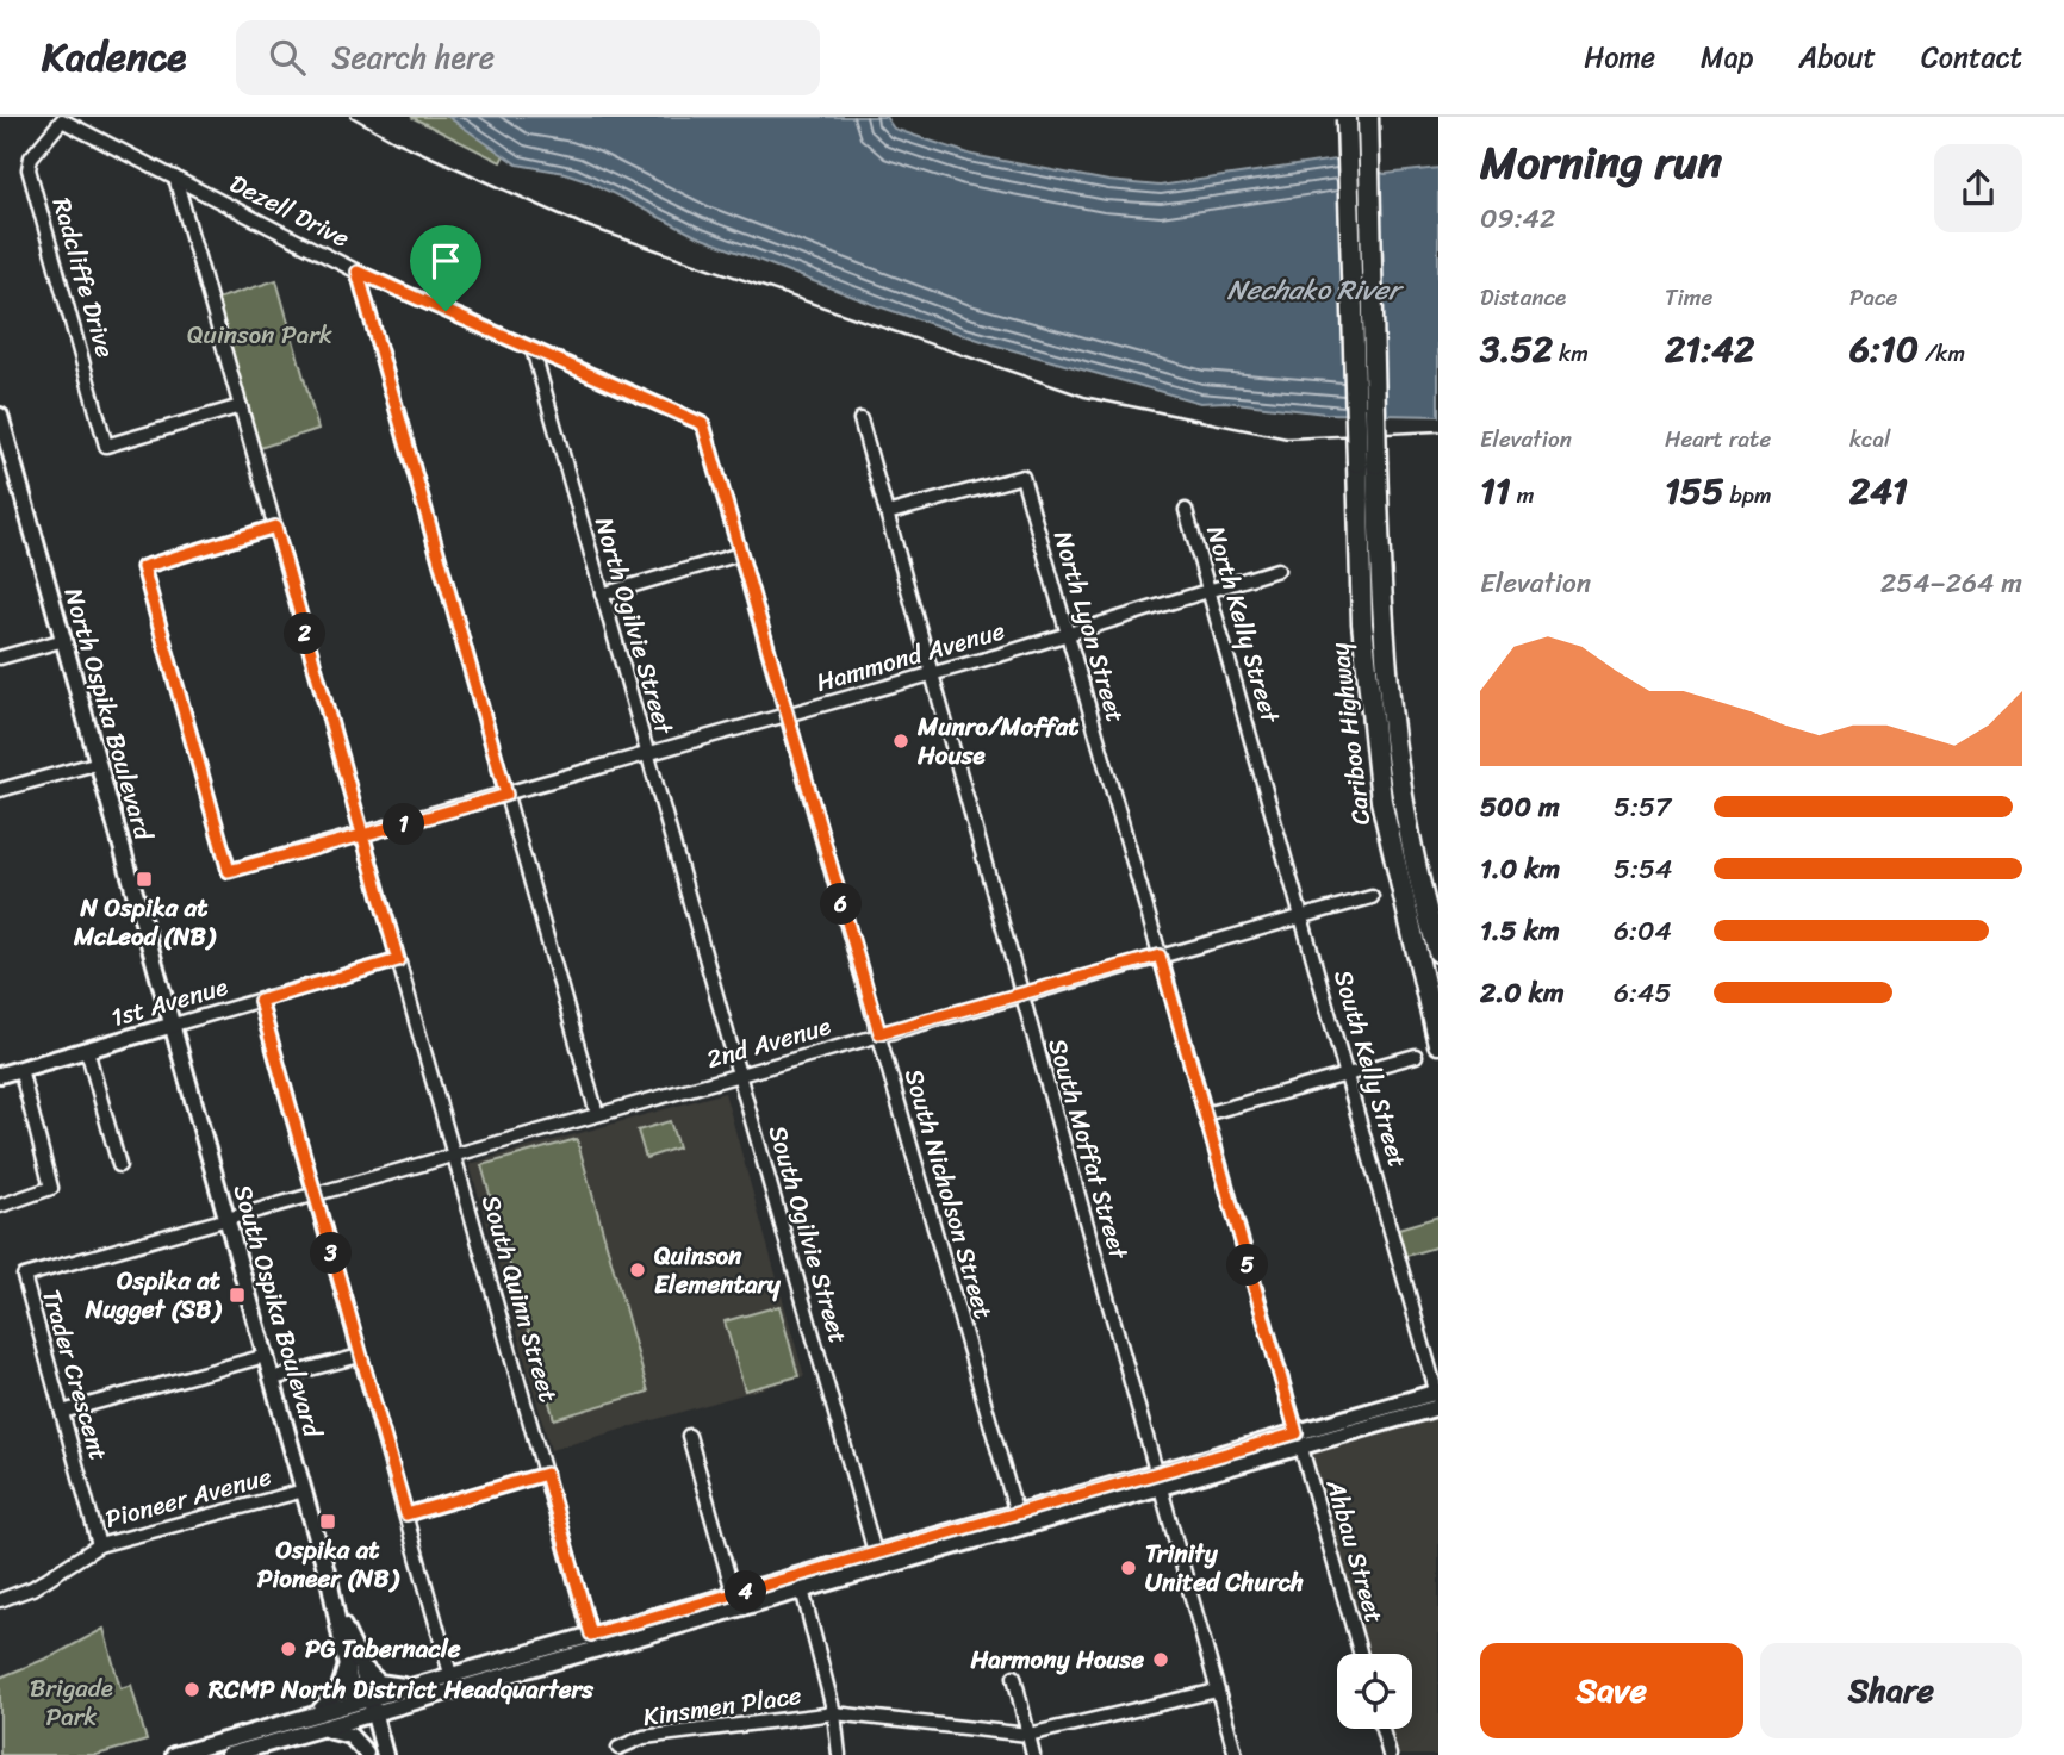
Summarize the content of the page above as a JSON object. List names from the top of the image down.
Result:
{
  "streets": {
    "highway": ["Cariboo Highway"],
    "main road": ["North Ospika Boulevard", "1st Avenue", "South Ospika Boulevard"],
    "street": [
      "Dezell Drive",
      "Radcliffe Drive",
      "North Kelly Street",
      "North Ogilvie Street",
      "North Lyon Street",
      "Hammond Avenue",
      "2nd Avenue",
      "South Kelly Street",
      "South Moffat Street",
      "South Nicholson Street",
      "South Ogilvie Street",
      "South Quinn Street",
      "Trader Crescent",
      "Pioneer Avenue",
      "Ahbau Street",
      "Kinsmen Place"
    ]
  },
  "crossings": [
    ["Dezell Drive", "Radcliffe Drive"],
    ["Dezell Drive", "North Ogilvie Street"],
    ["Dezell Drive", "South Nicholson Street"],
    ["Dezell Drive", "South Quinn Street"],
    ["Radcliffe Drive", "South Quinn Street"],
    ["North Kelly Street", "Hammond Avenue"],
    ["North Kelly Street", "South Kelly Street"],
    ["North Ogilvie Street", "Hammond Avenue"],
    ["North Ogilvie Street", "South Ogilvie Street"],
    ["North Lyon Street", "Hammond Avenue"],
    ["North Lyon Street", "2nd Avenue"],
    ["North Lyon Street", "South Moffat Street"],
    ["North Lyon Street", "Ahbau Street"],
    ["Hammond Avenue", "South Moffat Street"],
    ["Hammond Avenue", "South Nicholson Street"],
    ["Hammond Avenue", "South Quinn Street"],
    ["North Ospika Boulevard", "1st Avenue"],
    ["North Ospika Boulevard", "South Ospika Boulevard"],
    ["1st Avenue", "South Quinn Street"],
    ["1st Avenue", "South Ospika Boulevard"],
    ["2nd Avenue", "South Kelly Street"],
    ["2nd Avenue", "South Moffat Street"],
    ["2nd Avenue", "South Nicholson Street"],
    ["2nd Avenue", "South Ogilvie Street"],
    ["2nd Avenue", "South Quinn Street"],
    ["2nd Avenue", "South Ospika Boulevard"],
    ["2nd Avenue", "Trader Crescent"],
    ["South Moffat Street", "Kinsmen Place"],
    ["South Ospika Boulevard", "Trader Crescent"],
    ["South Ospika Boulevard", "Pioneer Avenue"],
    ["Trader Crescent", "Pioneer Avenue"]
  ],
  "water": ["Nechako River"],
  "parks": ["Quinson Park", "Brigade Park"],
  "places": {
    "other": [
      "Munro/Moffat House",
      "Quinson Elementary",
      "Trinity United Church",
      "PG Tabernacle",
      "Harmony House",
      "RCMP North District Headquarters"
    ],
    "transit": ["N Ospika at McLeod (NB)", "Ospika at Nugget (SB)", "Ospika at Pioneer (NB)"]
  },
  "page": {
    "header": "Kadence",
    "search": "Search here",
    "nav": [
      "Home",
      "Map",
      "About",
      "Contact"
    ],
    "heading": ["Morning run", "09:42"],
    "stats": [
      ["Distance", "3.52 km"],
      ["Time", "21:42"],
      ["Pace", "6:10 /km"],
      ["Elevation", "11 m"],
      ["Heart rate", "155 bpm"],
      ["kcal", "241"]
    ],
    "chart": ["Elevation", "254–264 m"],
    "pins": [
      "2",
      "1",
      "6",
      "3",
      "5",
      "4"
    ],
    "list": [
      {
        "name": "500 m",
        "note": "5:57"
      },
      {
        "name": "1.0 km",
        "note": "5:54"
      },
      {
        "name": "1.5 km",
        "note": "6:04"
      },
      {
        "name": "2.0 km",
        "note": "6:45"
      }
    ],
    "buttons": ["Save", "Share"]
  }
}
